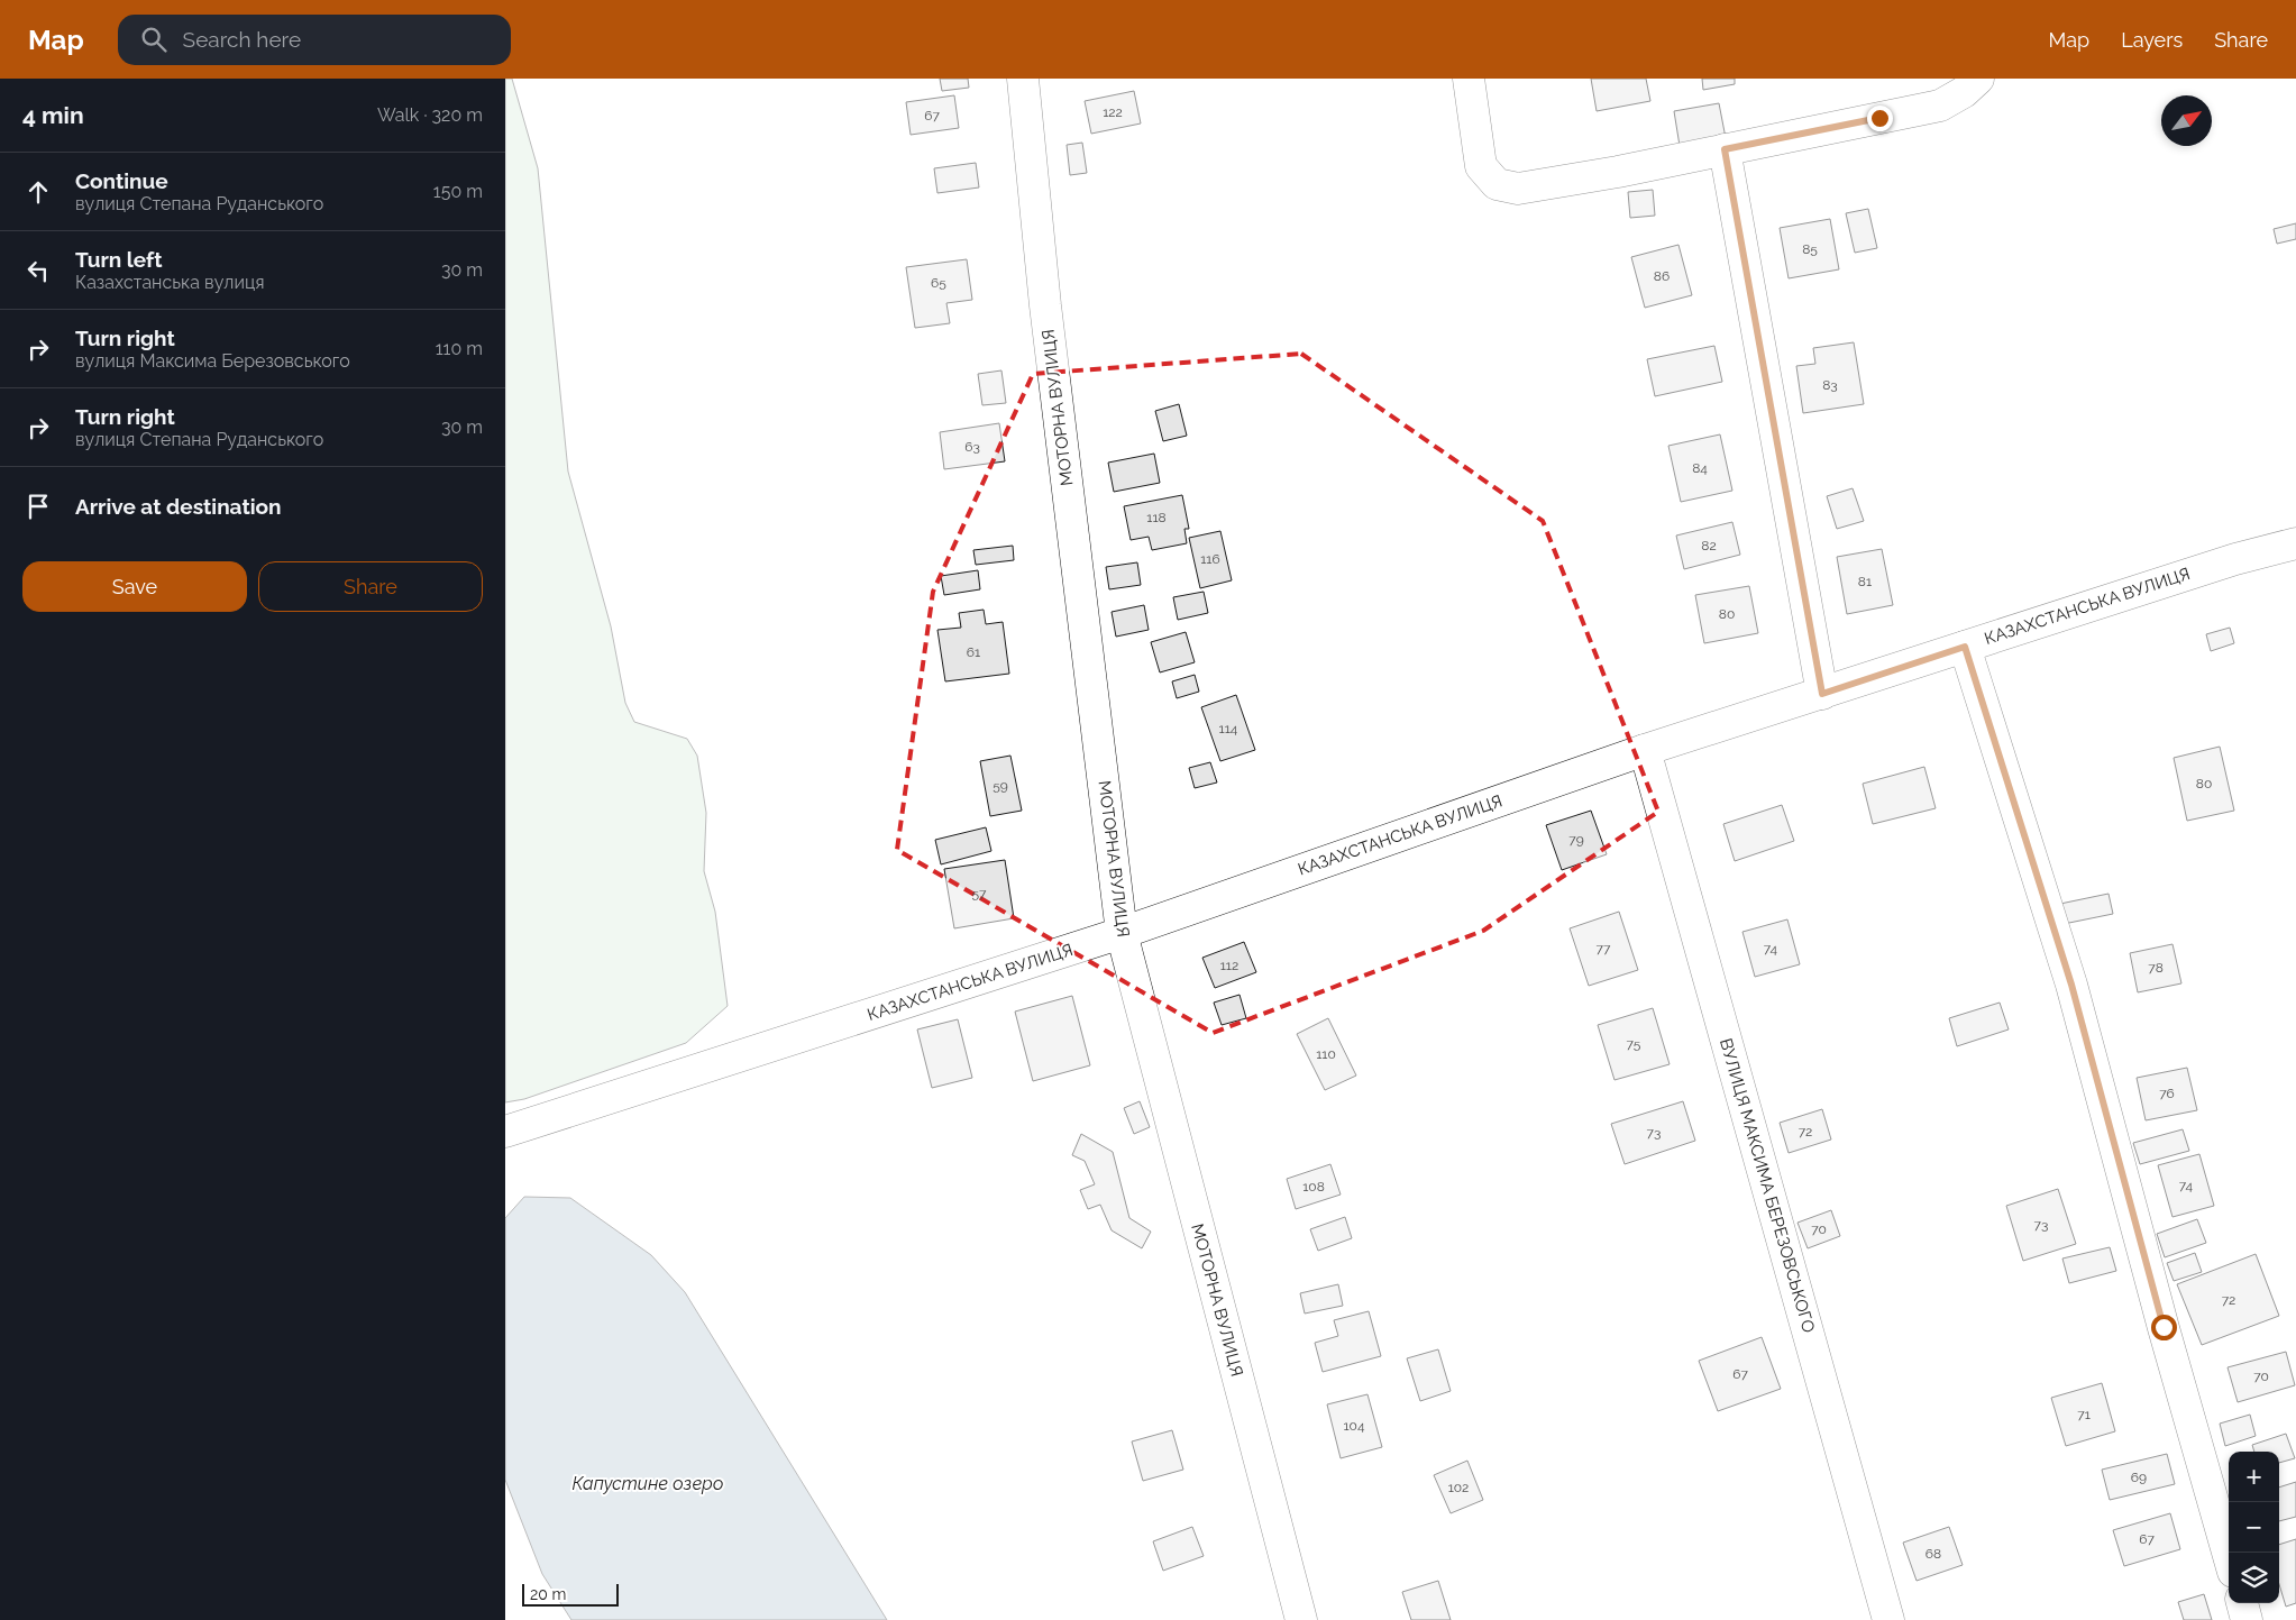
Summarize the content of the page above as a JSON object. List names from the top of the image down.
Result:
{
  "streets": {
    "street": ["МОТОРНА ВУЛИЦЯ", "КАЗАХСТАНСЬКА ВУЛИЦЯ", "ВУЛИЦЯ МАКСИМА БЕРЕЗОВСЬКОГО"]
  },
  "crossings": [
    ["МОТОРНА ВУЛИЦЯ", "КАЗАХСТАНСЬКА ВУЛИЦЯ"],
    ["КАЗАХСТАНСЬКА ВУЛИЦЯ", "ВУЛИЦЯ МАКСИМА БЕРЕЗОВСЬКОГО"]
  ],
  "water": ["Капустине озеро"],
  "house_numbers": [
    "122",
    "67",
    "85",
    "86",
    "65",
    "83",
    "63",
    "84",
    "118",
    "82",
    "116",
    "81",
    "80",
    "61",
    "114",
    "80",
    "59",
    "79",
    "57",
    "77",
    "74",
    "112",
    "78",
    "75",
    "110",
    "76",
    "72",
    "73",
    "74",
    "108",
    "73",
    "70",
    "72",
    "67",
    "70",
    "71",
    "104",
    "69",
    "102",
    "67",
    "68"
  ],
  "scale_bar": "20 m",
  "north": "top right",
  "page": {
    "header": "Map",
    "search": "Search here",
    "nav": ["Map", "Layers", "Share"],
    "heading": ["4 min", "Walk · 320 m"],
    "list": [
      ["Continue", "вулиця Степана Руданського", "150 m"],
      ["Turn left", "Казахстанська вулиця", "30 m"],
      ["Turn right", "вулиця Максима Березовського", "110 m"],
      ["Turn right", "вулиця Степана Руданського", "30 m"],
      "Arrive at destination"
    ],
    "buttons": ["Save", "Share"],
    "map_buttons": ["+", "−"],
    "scale": "20 m"
  }
}
